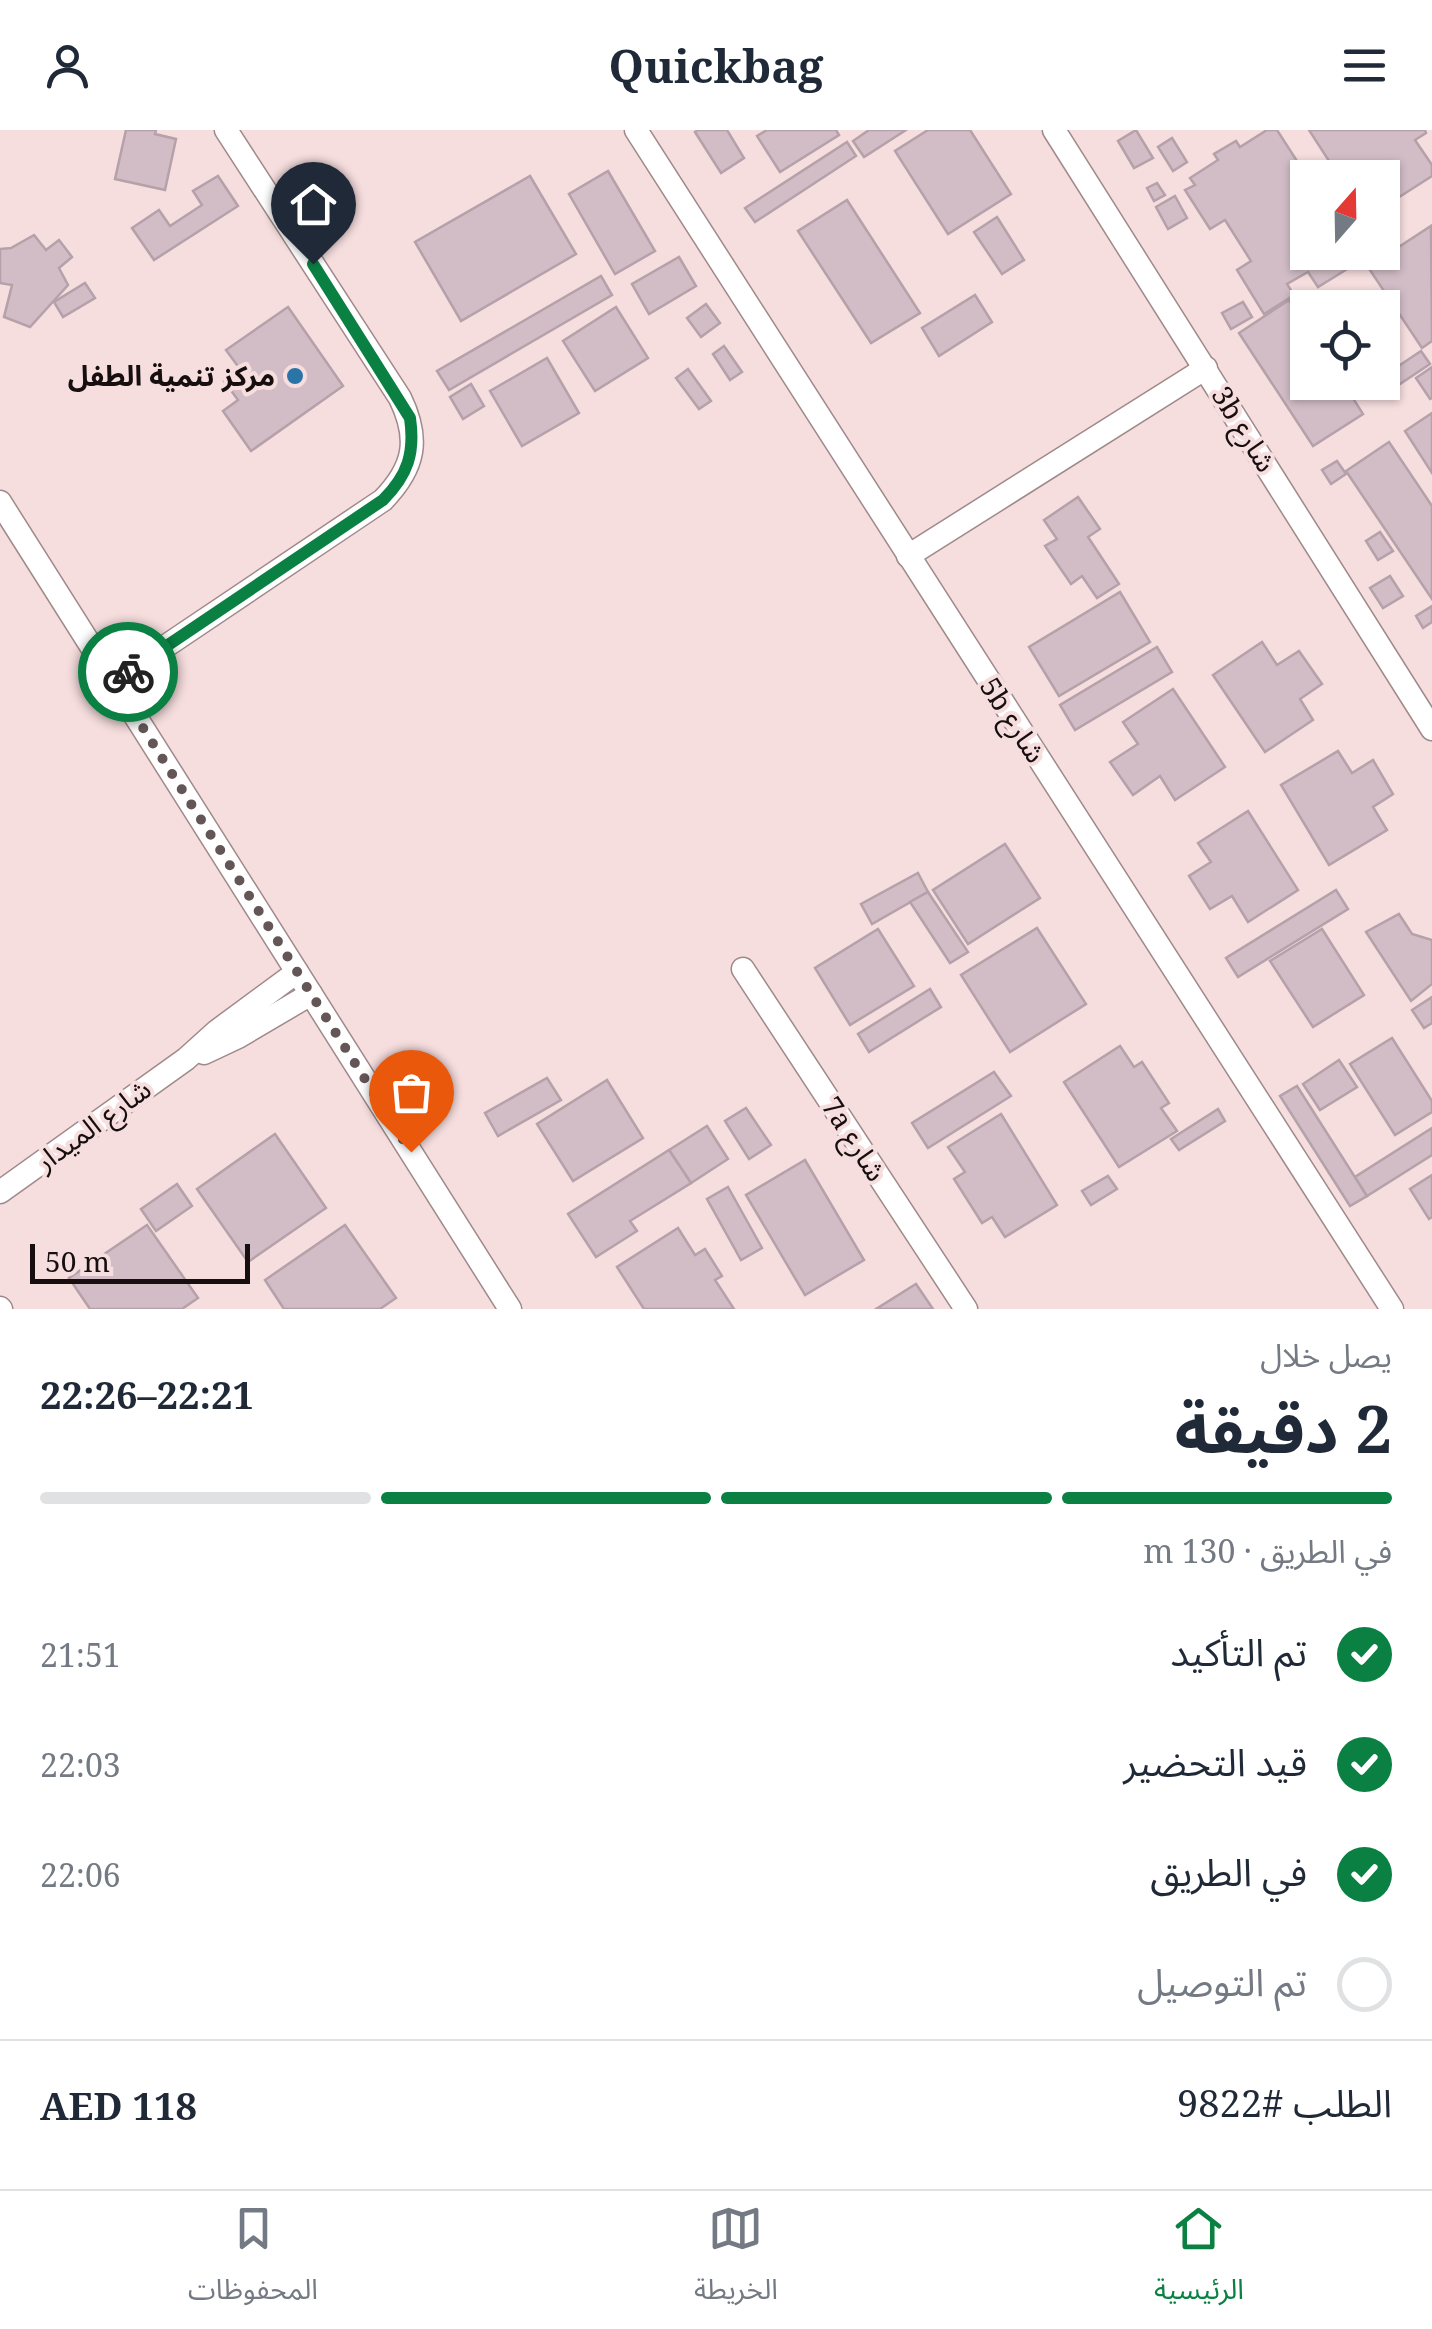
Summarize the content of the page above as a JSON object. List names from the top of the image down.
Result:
{
  "streets": {
    "street": [
      "3b شارع",
      "5b شارع",
      "شارع الميدار",
      "7a شارع"
    ]
  },
  "places": ["مركز تنمية الطفل"],
  "scale_bar": "50 m",
  "north": "top",
  "page": {
    "header": "Quickbag",
    "scale": "50 m",
    "heading": ["2 دقيقة", "يصل خلال", "22:21–22:26"],
    "panel": ["الطلب #9822", "AED 118"],
    "bar": "في الطريق · 130 m",
    "list": [
      ["تم التأكيد", "21:51"],
      ["قيد التحضير", "22:03"],
      ["في الطريق", "22:06"],
      "تم التوصيل"
    ],
    "tabs": ["الرئيسية", "الخريطة", "المحفوظات"]
  }
}
